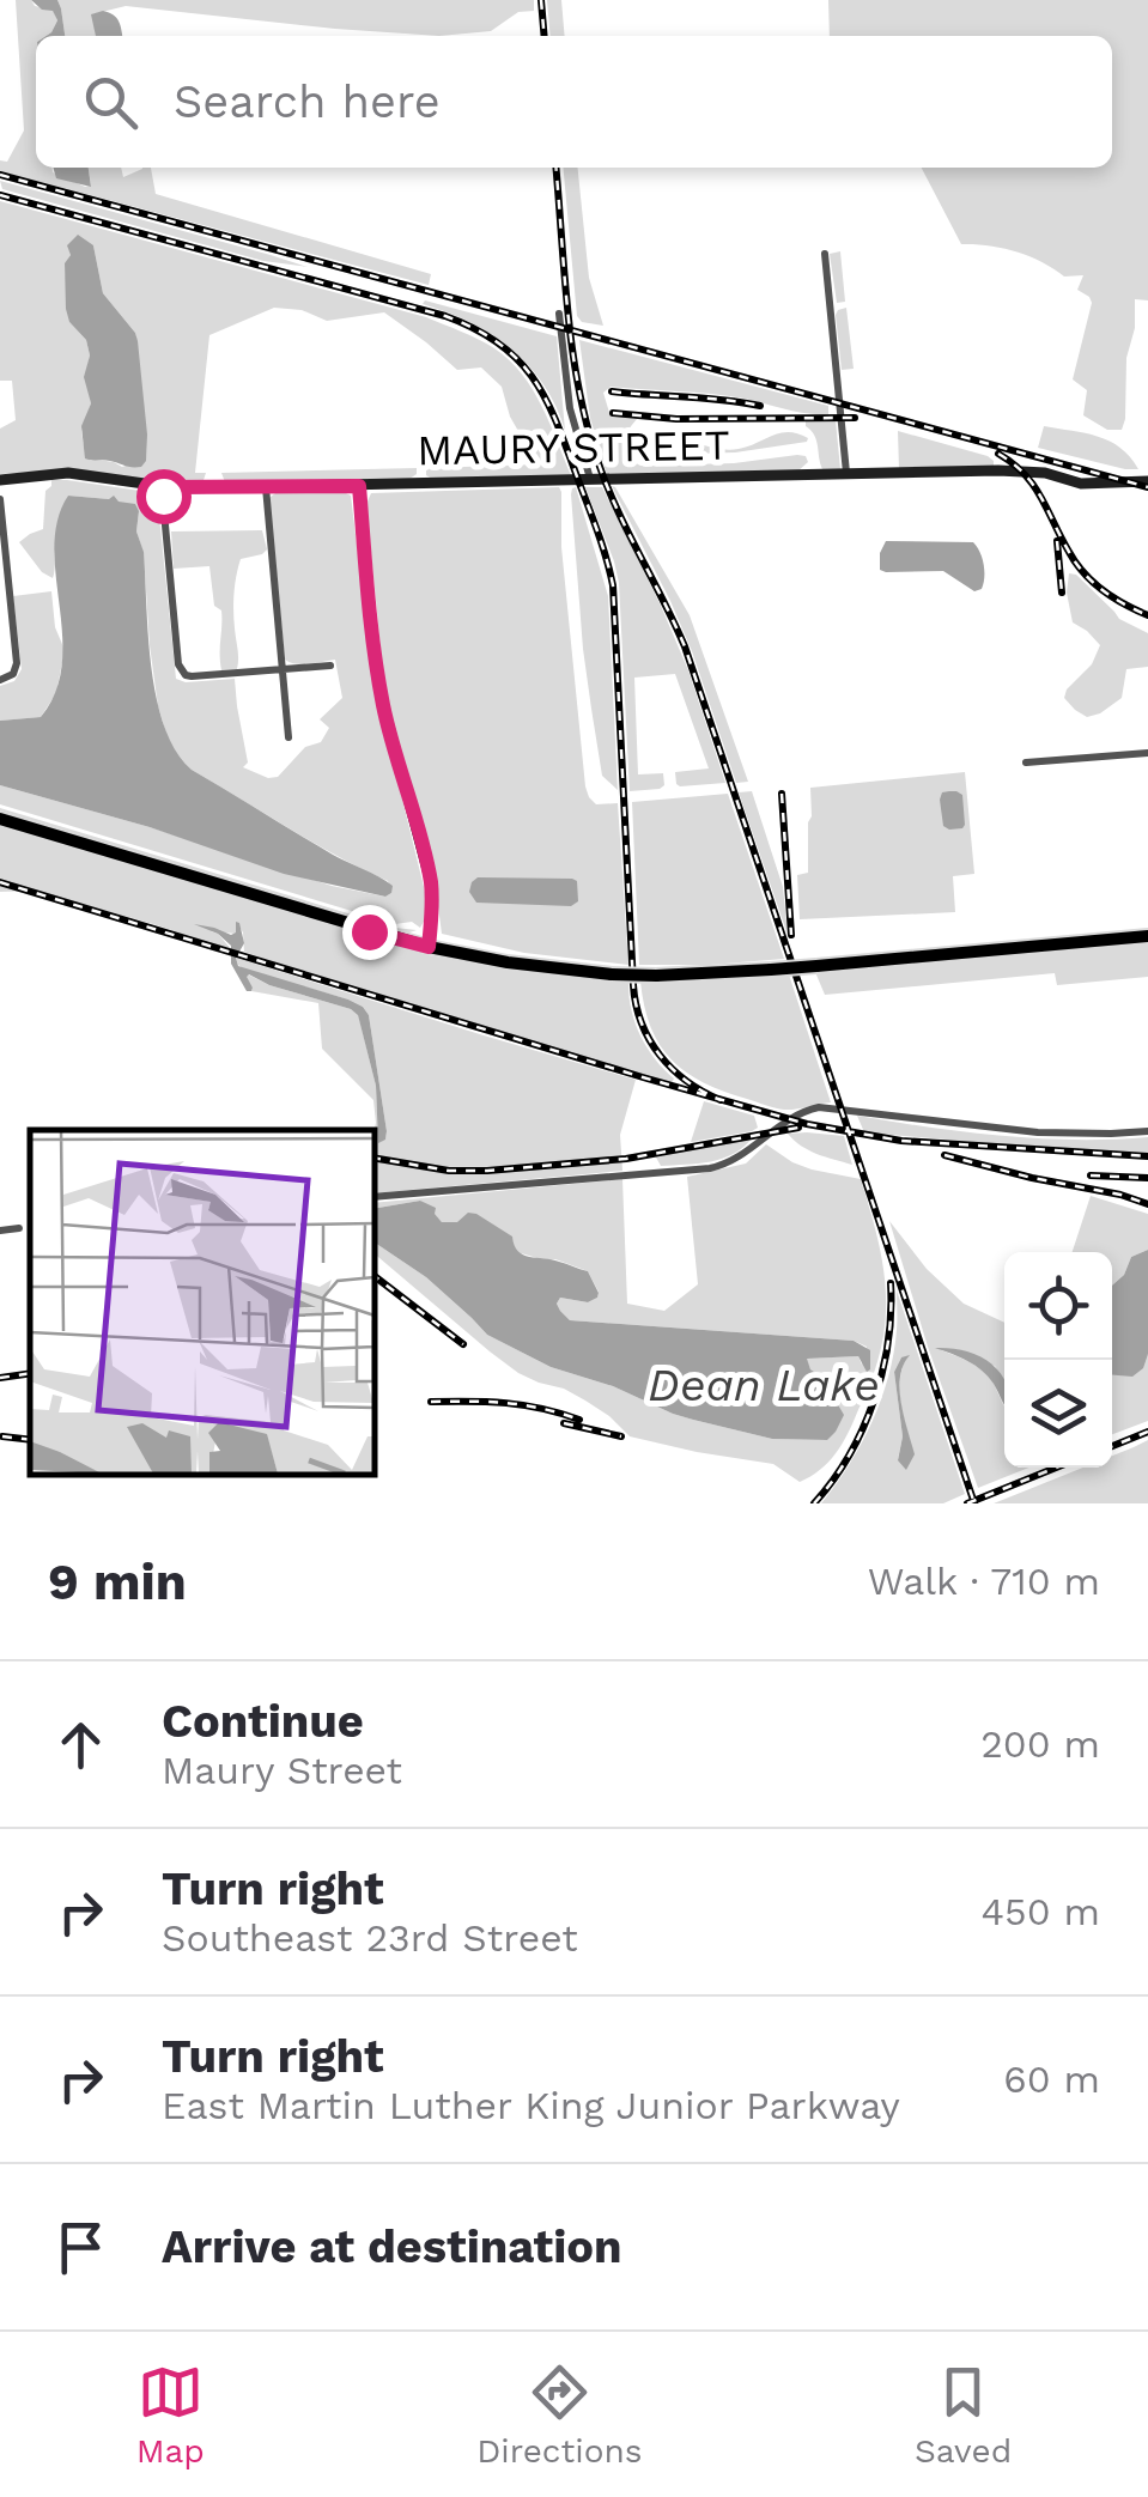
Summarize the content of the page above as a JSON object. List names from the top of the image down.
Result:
{
  "streets": {
    "main road": ["MAURY STREET"]
  },
  "water": ["Dean Lake"],
  "page": {
    "search": "Search here",
    "heading": ["9 min", "Walk · 710 m"],
    "list": [
      ["Continue", "Maury Street", "200 m"],
      ["Turn right", "Southeast 23rd Street", "450 m"],
      ["Turn right", "East Martin Luther King Junior Parkway", "60 m"],
      "Arrive at destination"
    ],
    "nav": ["Map", "Directions", "Saved"]
  }
}
